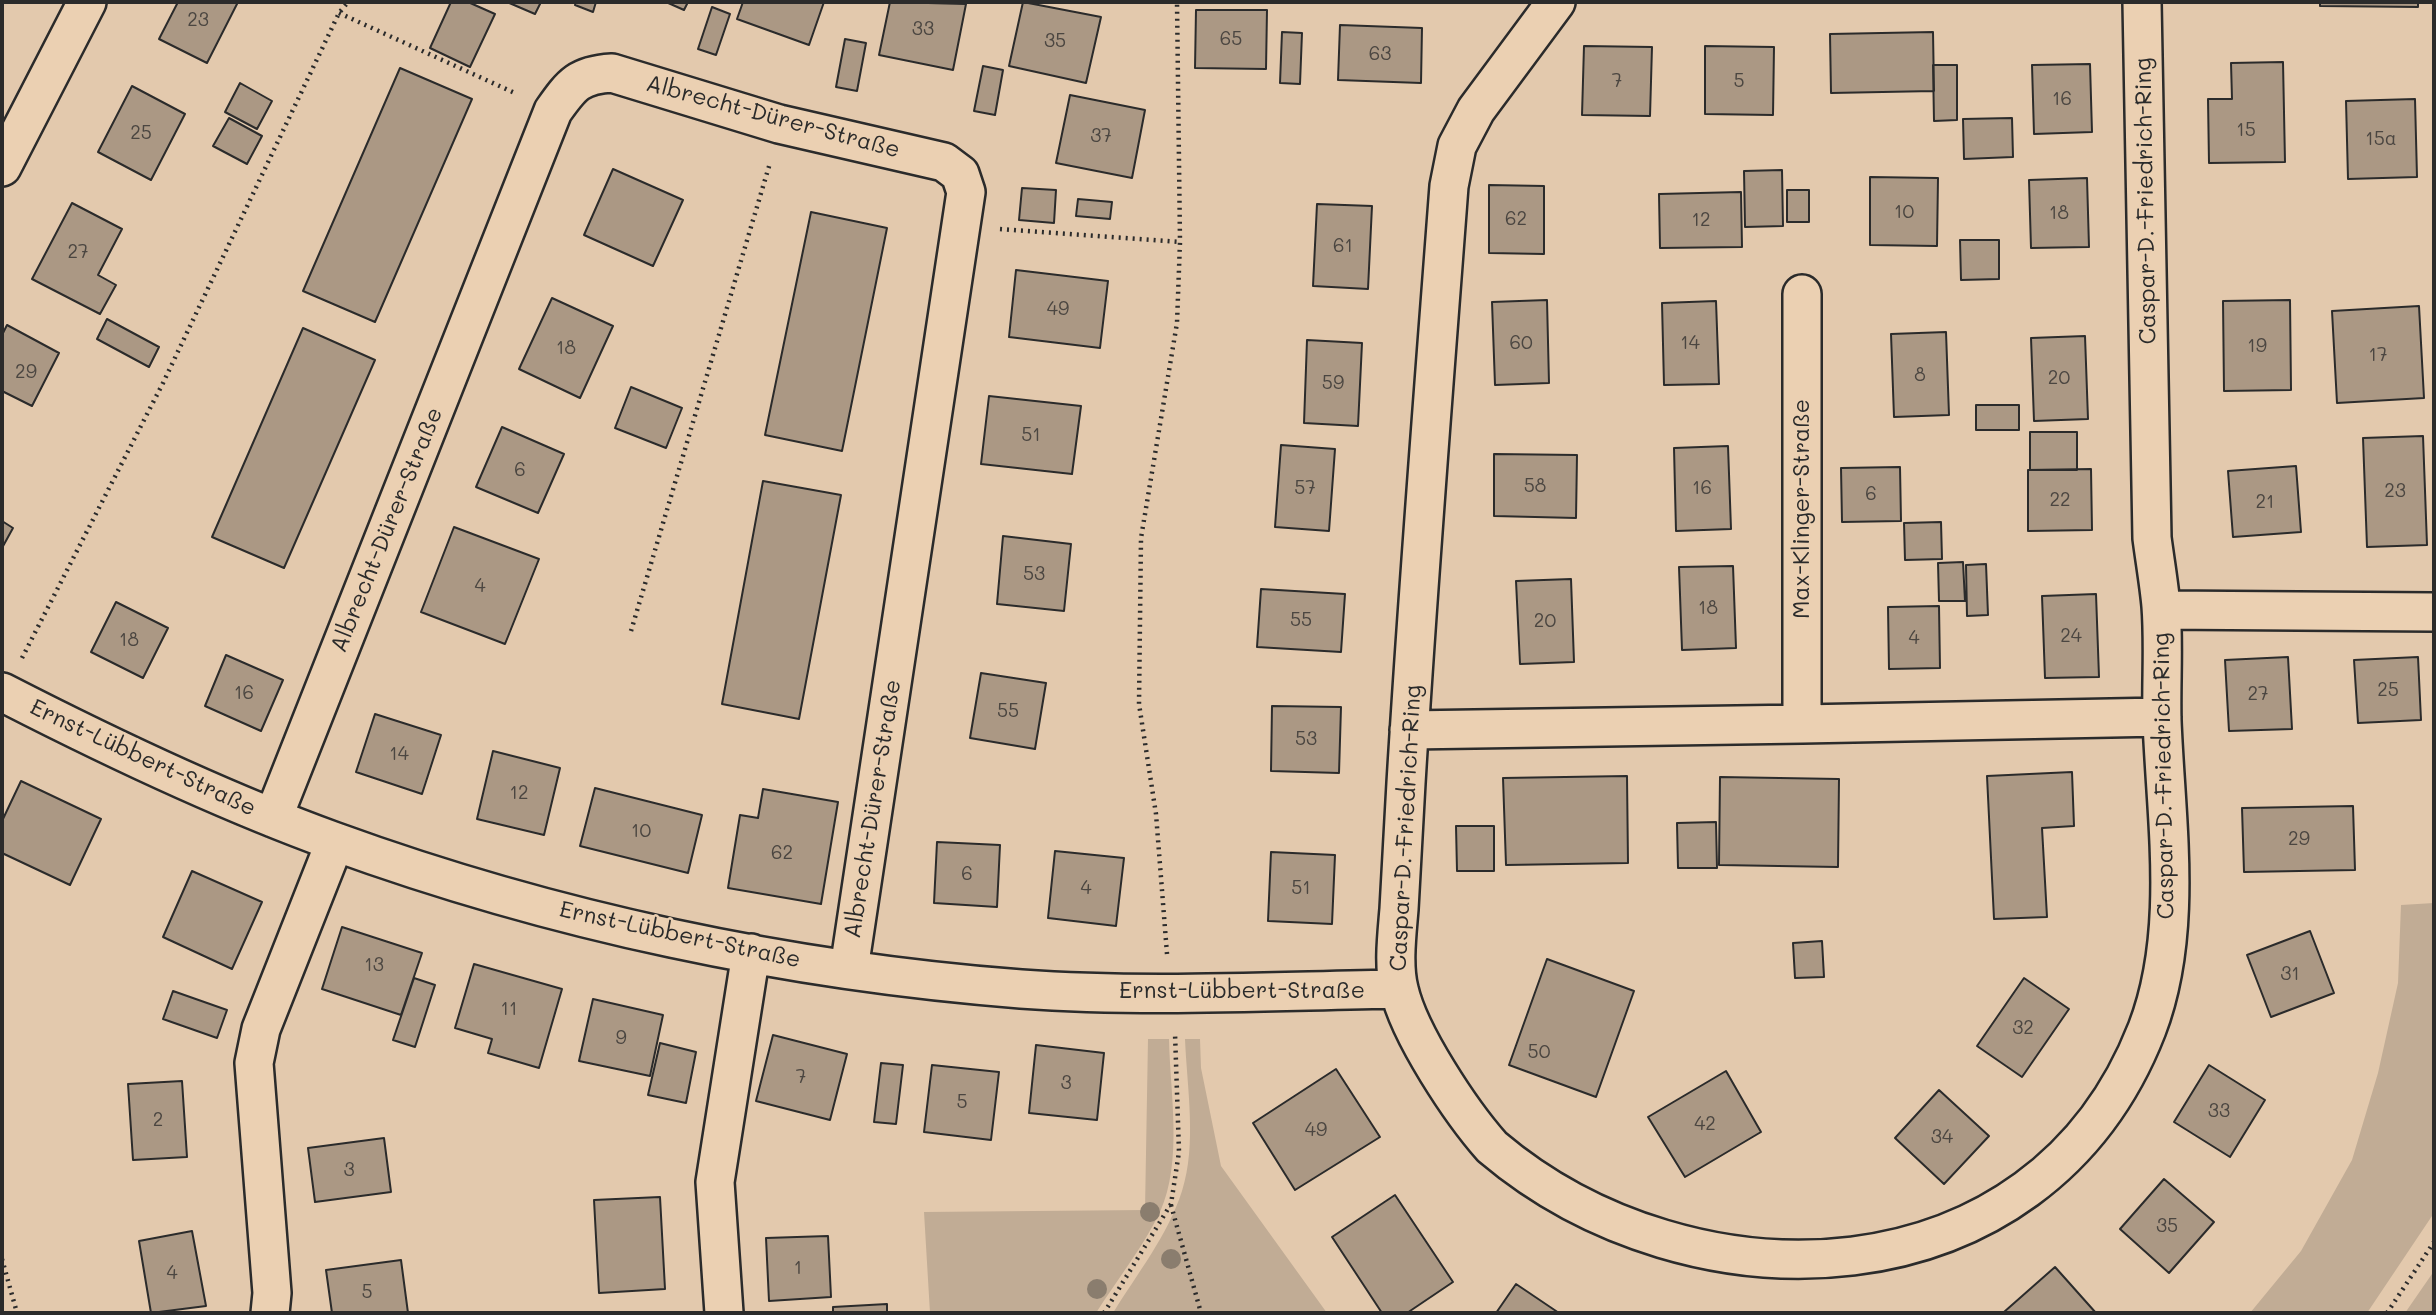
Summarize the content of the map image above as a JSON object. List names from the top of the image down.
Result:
{
  "streets": {
    "street": [
      "Albrecht-Dürer-Straße",
      "Caspar-D.-Friedrich-Ring",
      "Max-Klinger-Straße",
      "Ernst-Lübbert-Straße"
    ]
  },
  "crossings": [
    ["Albrecht-Dürer-Straße", "Ernst-Lübbert-Straße"],
    ["Caspar-D.-Friedrich-Ring", "Ernst-Lübbert-Straße"]
  ],
  "house_numbers": [
    "23",
    "33",
    "65",
    "35",
    "63",
    "7",
    "5",
    "16",
    "15",
    "25",
    "37",
    "15a",
    "10",
    "18",
    "62",
    "12",
    "61",
    "27",
    "49",
    "60",
    "14",
    "19",
    "18",
    "17",
    "29",
    "8",
    "20",
    "59",
    "51",
    "6",
    "58",
    "57",
    "16",
    "23",
    "6",
    "22",
    "21",
    "53",
    "4",
    "18",
    "55",
    "20",
    "24",
    "4",
    "18",
    "25",
    "16",
    "27",
    "55",
    "53",
    "14",
    "12",
    "10",
    "29",
    "62",
    "6",
    "4",
    "51",
    "13",
    "31",
    "11",
    "32",
    "9",
    "50",
    "7",
    "3",
    "5",
    "33",
    "2",
    "42",
    "49",
    "34",
    "3",
    "35",
    "1",
    "4",
    "5"
  ]
}
